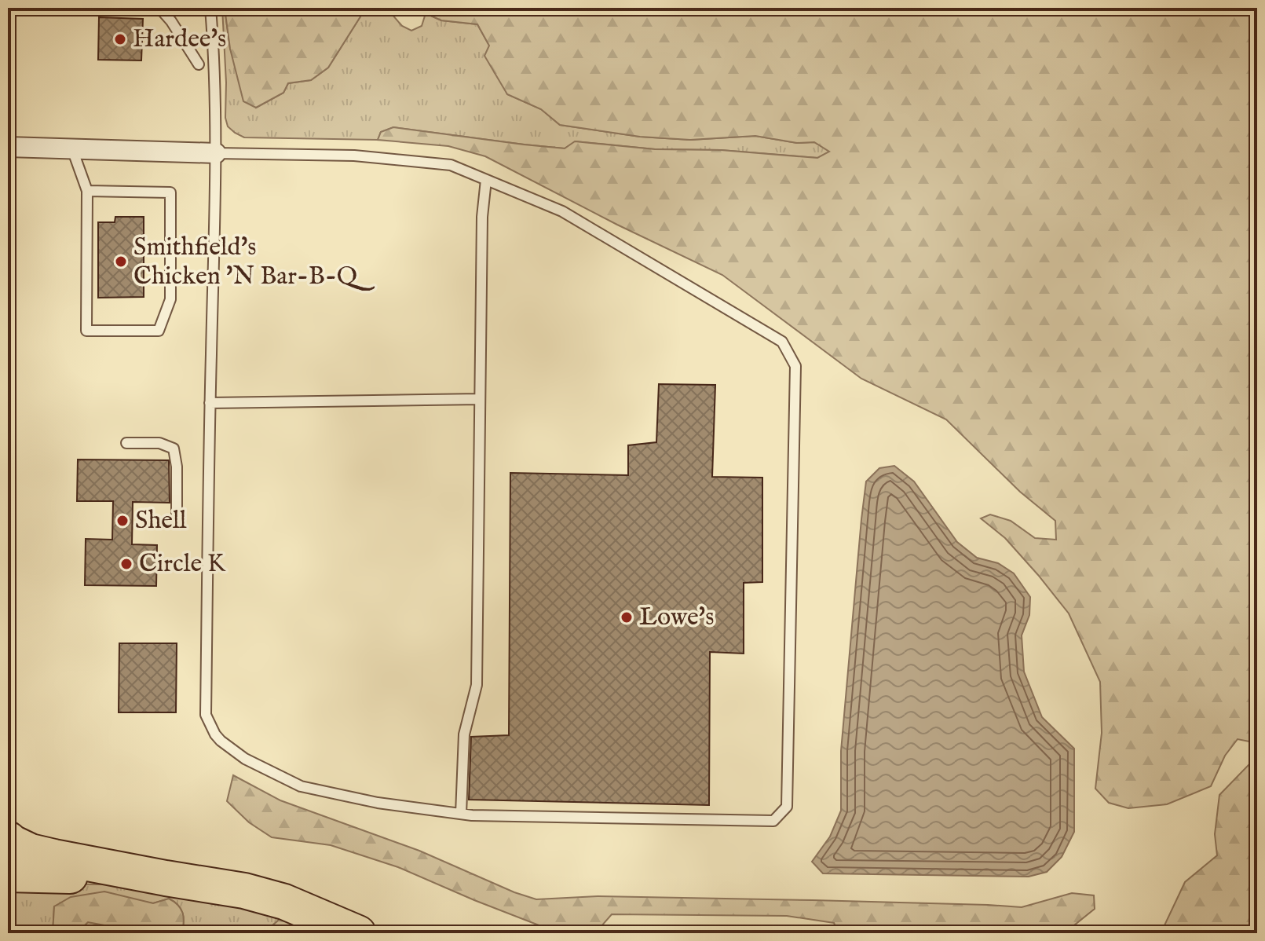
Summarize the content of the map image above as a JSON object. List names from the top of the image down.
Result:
{
  "places": [
    "Hardee's",
    "Smithfield's Chicken 'N Bar-B-Q",
    "Shell",
    "Circle K",
    "Lowe's"
  ]
}
